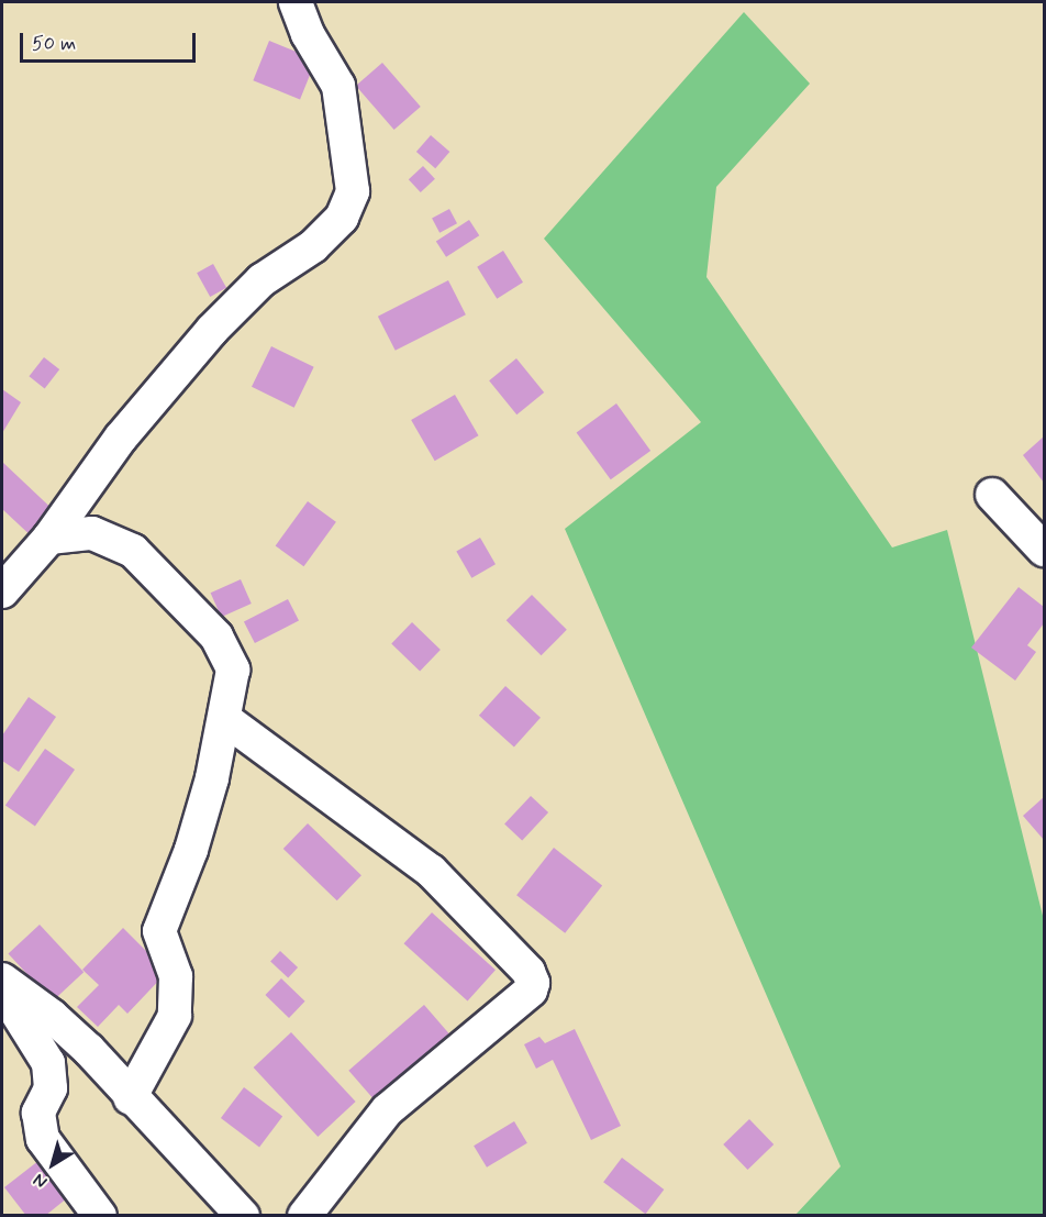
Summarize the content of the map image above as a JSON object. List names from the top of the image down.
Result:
{
  "scale_bar": "50 m",
  "north": "bottom left"
}
